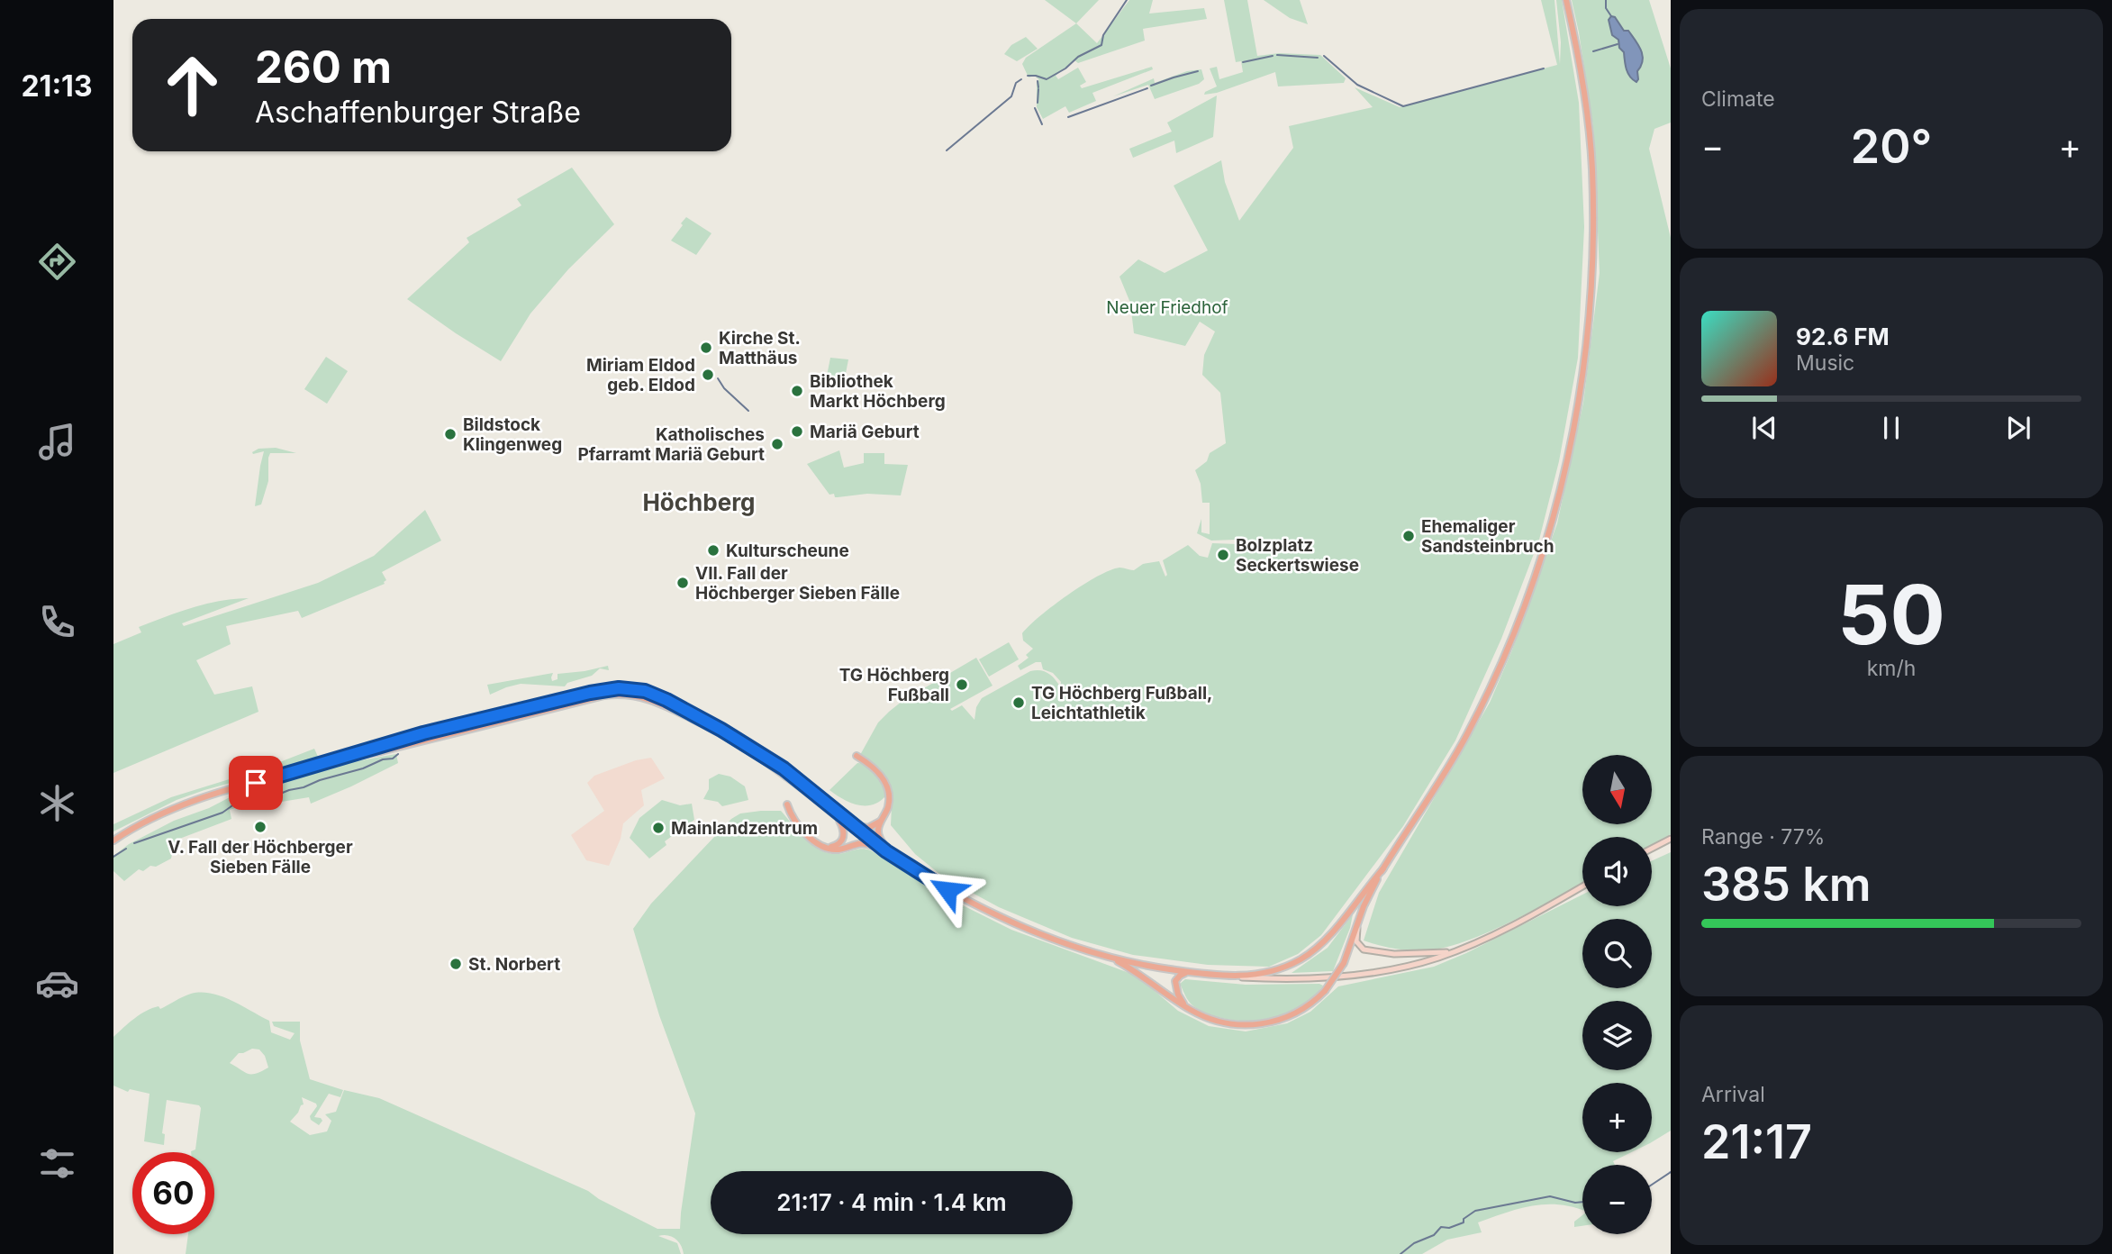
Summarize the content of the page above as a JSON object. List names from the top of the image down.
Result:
{
  "districts": ["Höchberg"],
  "parks": ["Neuer Friedhof"],
  "places": [
    "Kirche St. Matthäus",
    "Miriam Eldod geb. Eldod",
    "Bibliothek Markt Höchberg",
    "Mariä Geburt",
    "Bildstock Klingenweg",
    "Katholisches Pfarramt Mariä Geburt",
    "Ehemaliger Sandsteinbruch",
    "Kulturscheune",
    "Bolzplatz Seckertswiese",
    "VII. Fall der Höchberger Sieben Fälle",
    "TG Höchberg Fußball",
    "TG Höchberg Fußball, Leichtathletik",
    "V. Fall der Höchberger Sieben Fälle",
    "Mainlandzentrum",
    "St. Norbert"
  ],
  "north": "bottom",
  "page": {
    "tabs": "21:13",
    "tile": [
      "Climate",
      ["50", "km/h"],
      ["Range · 77%", "385 km"],
      ["Arrival", "21:17"]
    ],
    "turn": ["260 m", "Aschaffenburger Straße"],
    "heat": ["−", "20°", "+"],
    "song": ["92.6 FM", "Music"],
    "map_buttons": ["+", "−"],
    "limit": "60",
    "trip": "21:17 · 4 min · 1.4 km"
  }
}
